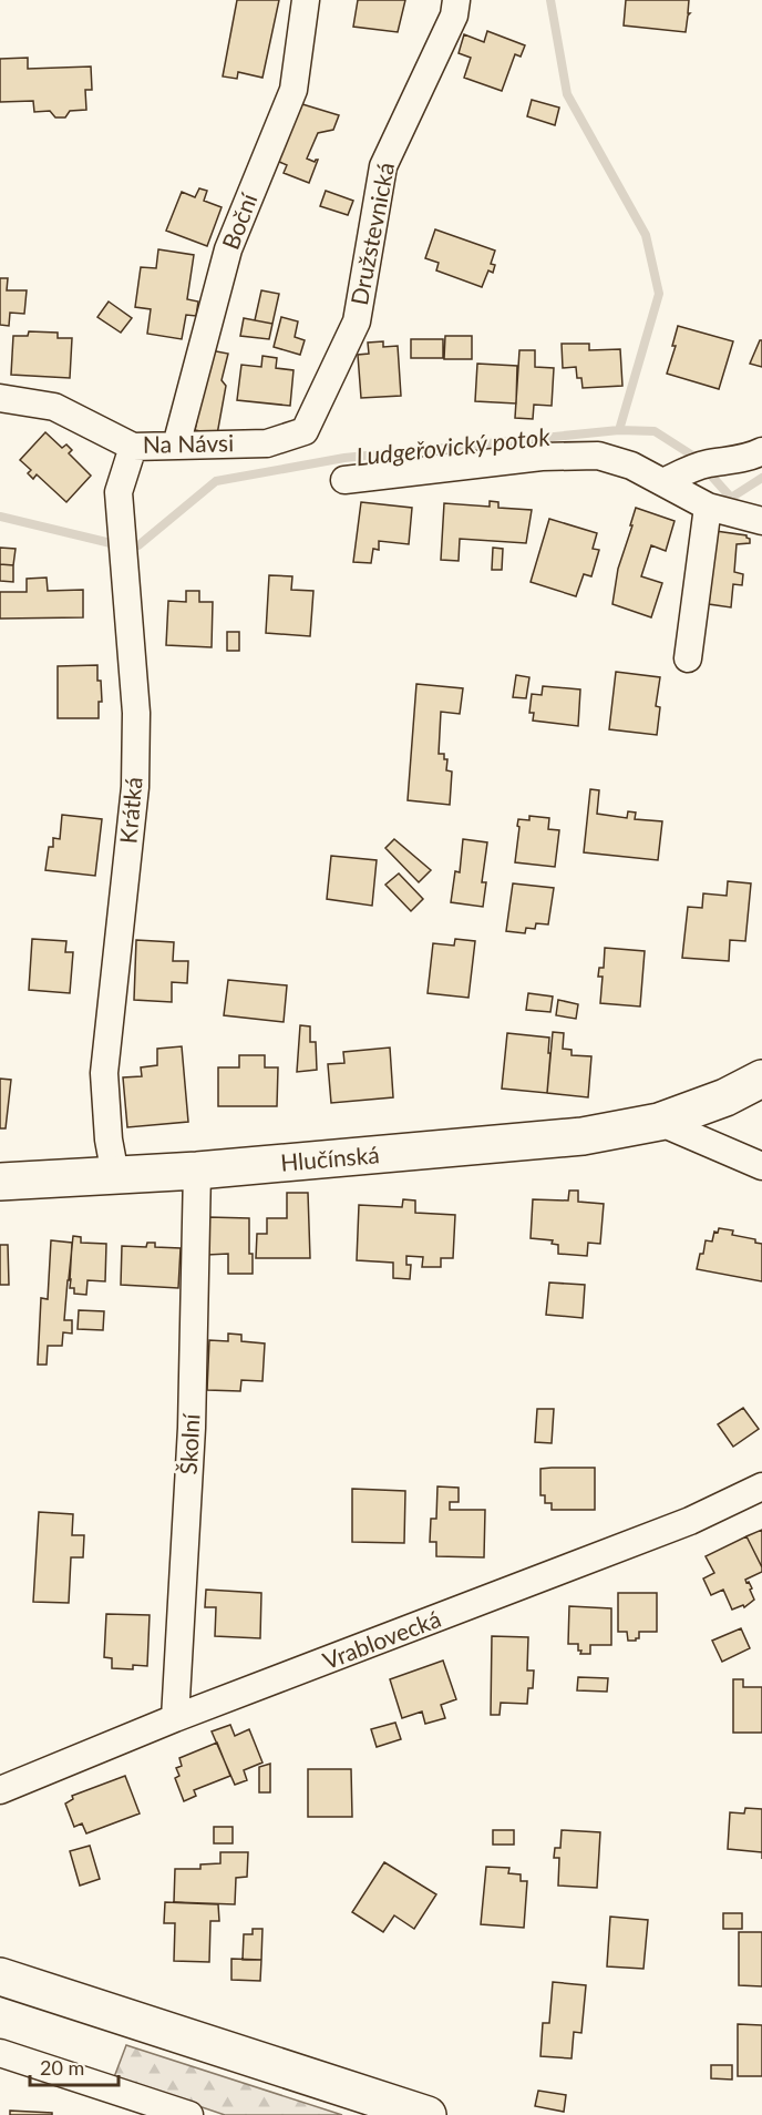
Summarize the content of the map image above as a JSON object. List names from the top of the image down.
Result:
{
  "streets": {
    "street": [
      "Boční",
      "Družstevnická",
      "Na Návsi",
      "Krátká",
      "Hlučínská",
      "Školní",
      "Vrablovecká"
    ]
  },
  "crossings": [
    ["Boční", "Na Návsi"],
    ["Družstevnická", "Na Návsi"],
    ["Na Návsi", "Krátká"],
    ["Krátká", "Hlučínská"],
    ["Hlučínská", "Školní"],
    ["Školní", "Vrablovecká"]
  ],
  "water": ["Ludgeřovický potok"],
  "scale_bar": "20 m"
}
